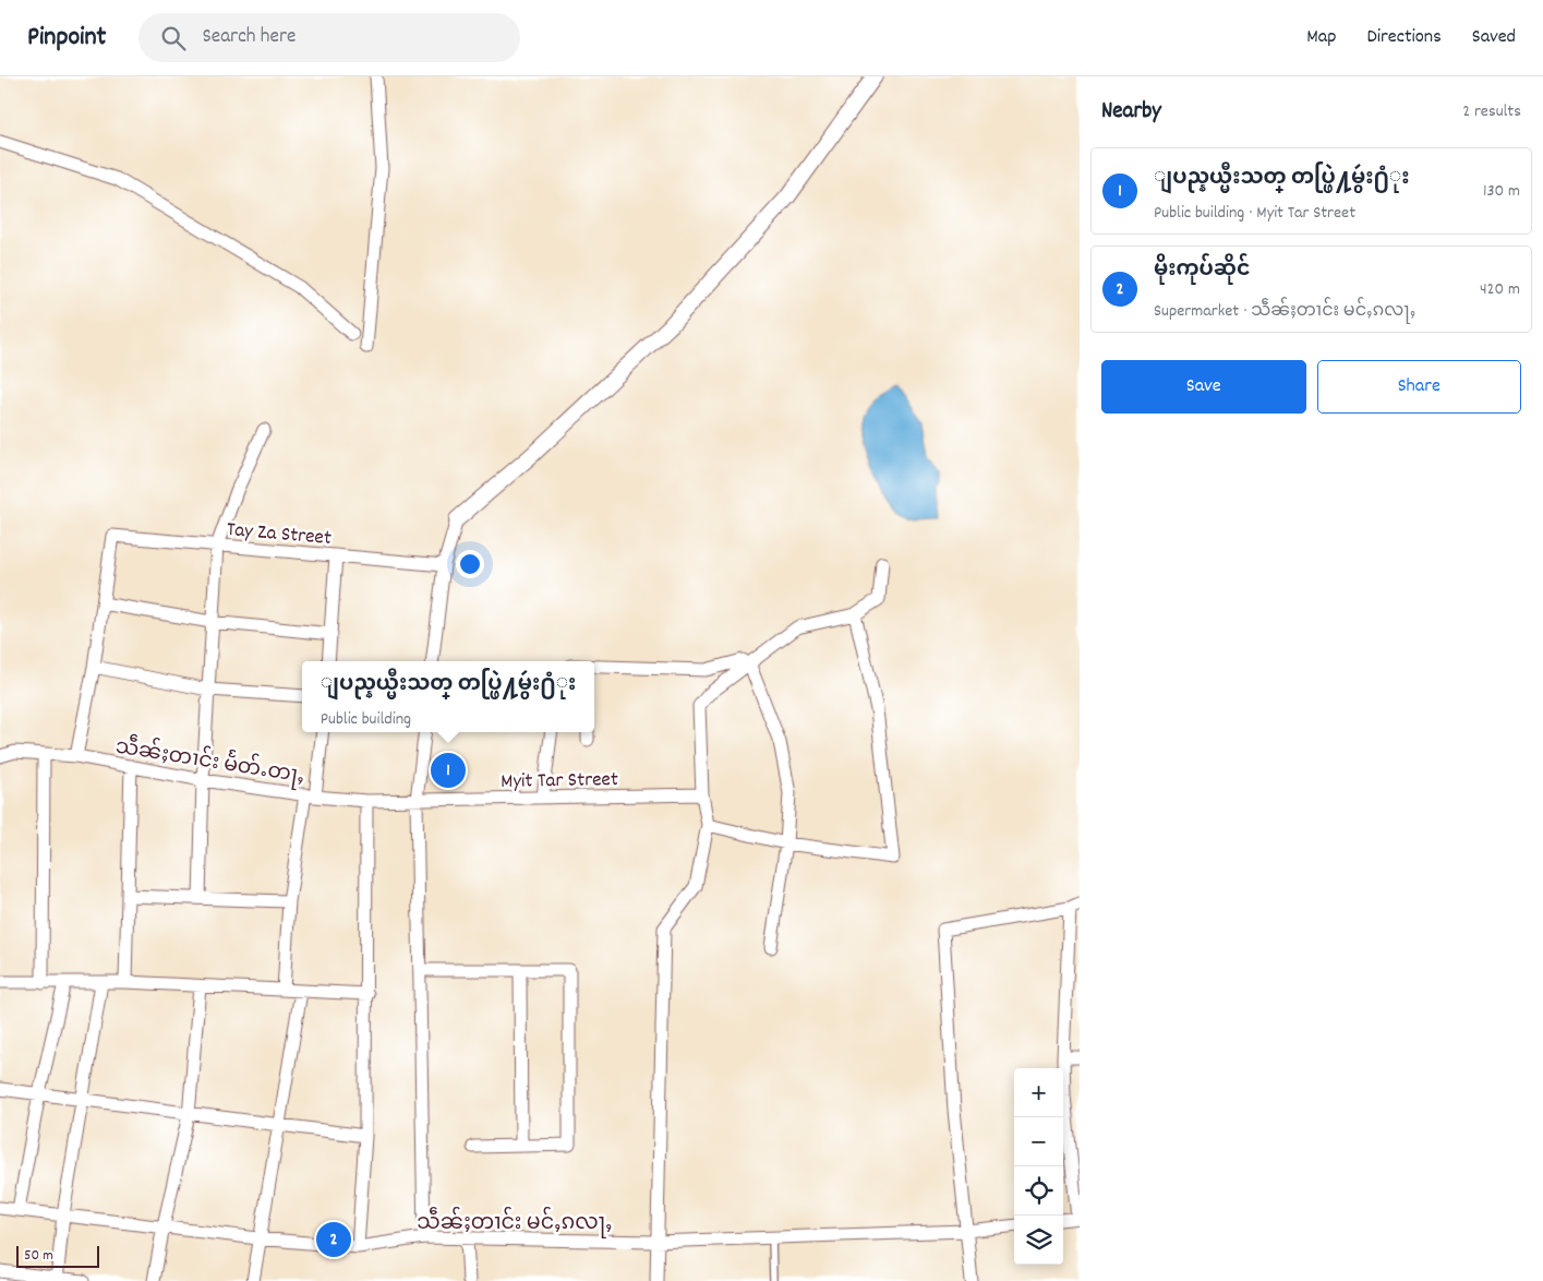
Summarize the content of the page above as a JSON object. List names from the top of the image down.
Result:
{
  "streets": {
    "street": [
      "Tay Za Street",
      "သဵၼ်ႈတၢင်း မႅတ်ႉတႃႇ",
      "Myit Tar Street",
      "သဵၼ်ႈတၢင်း မင်ႇၵလႃႇ"
    ]
  },
  "crossings": [
    ["သဵၼ်ႈတၢင်း မႅတ်ႉတႃႇ", "Myit Tar Street"]
  ],
  "scale_bar": "50 m",
  "page": {
    "header": "Pinpoint",
    "search": "Search here",
    "nav": ["Map", "Directions", "Saved"],
    "heading": ["Nearby", "2 results"],
    "list": [
      {
        "mark": "1",
        "name": "ျပည္နယ္မီးသတ္ တပ္ဖြဲ႔မွဴး႐ံုး",
        "note": "Public building · Myit Tar Street",
        "value": "130 m"
      },
      {
        "mark": "2",
        "name": "မိုးကုပ်ဆိုင်",
        "note": "Supermarket · သဵၼ်ႈတၢင်း မင်ႇၵလႃႇ",
        "value": "420 m"
      }
    ],
    "buttons": ["Save", "Share"],
    "popup": ["ျပည္နယ္မီးသတ္ တပ္ဖြဲ႔မွဴး႐ံုး", "Public building"],
    "pins": ["1", "2"],
    "map_buttons": ["+", "−"],
    "scale": "50 m"
  }
}
